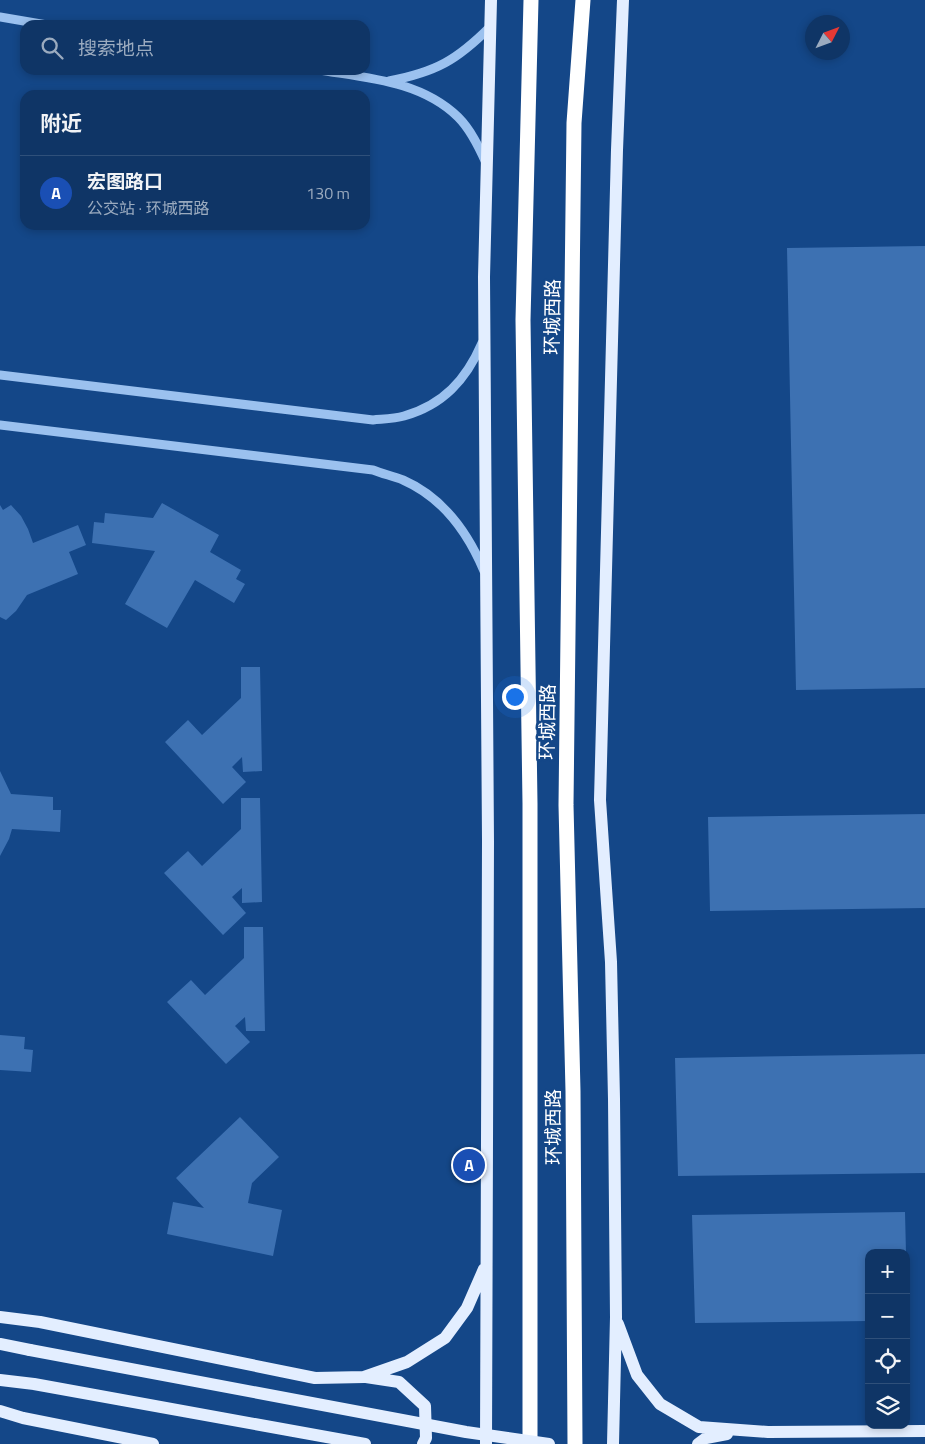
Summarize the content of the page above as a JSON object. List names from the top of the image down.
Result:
{
  "streets": {
    "highway": ["环城西路"]
  },
  "north": "top right",
  "page": {
    "search": "搜索地点",
    "heading": "附近",
    "list": [
      {
        "mark": "A",
        "name": "宏图路口",
        "note": "公交站 · 环城西路",
        "value": "130 m"
      }
    ],
    "pins": "A",
    "map_buttons": ["+", "−"]
  }
}
